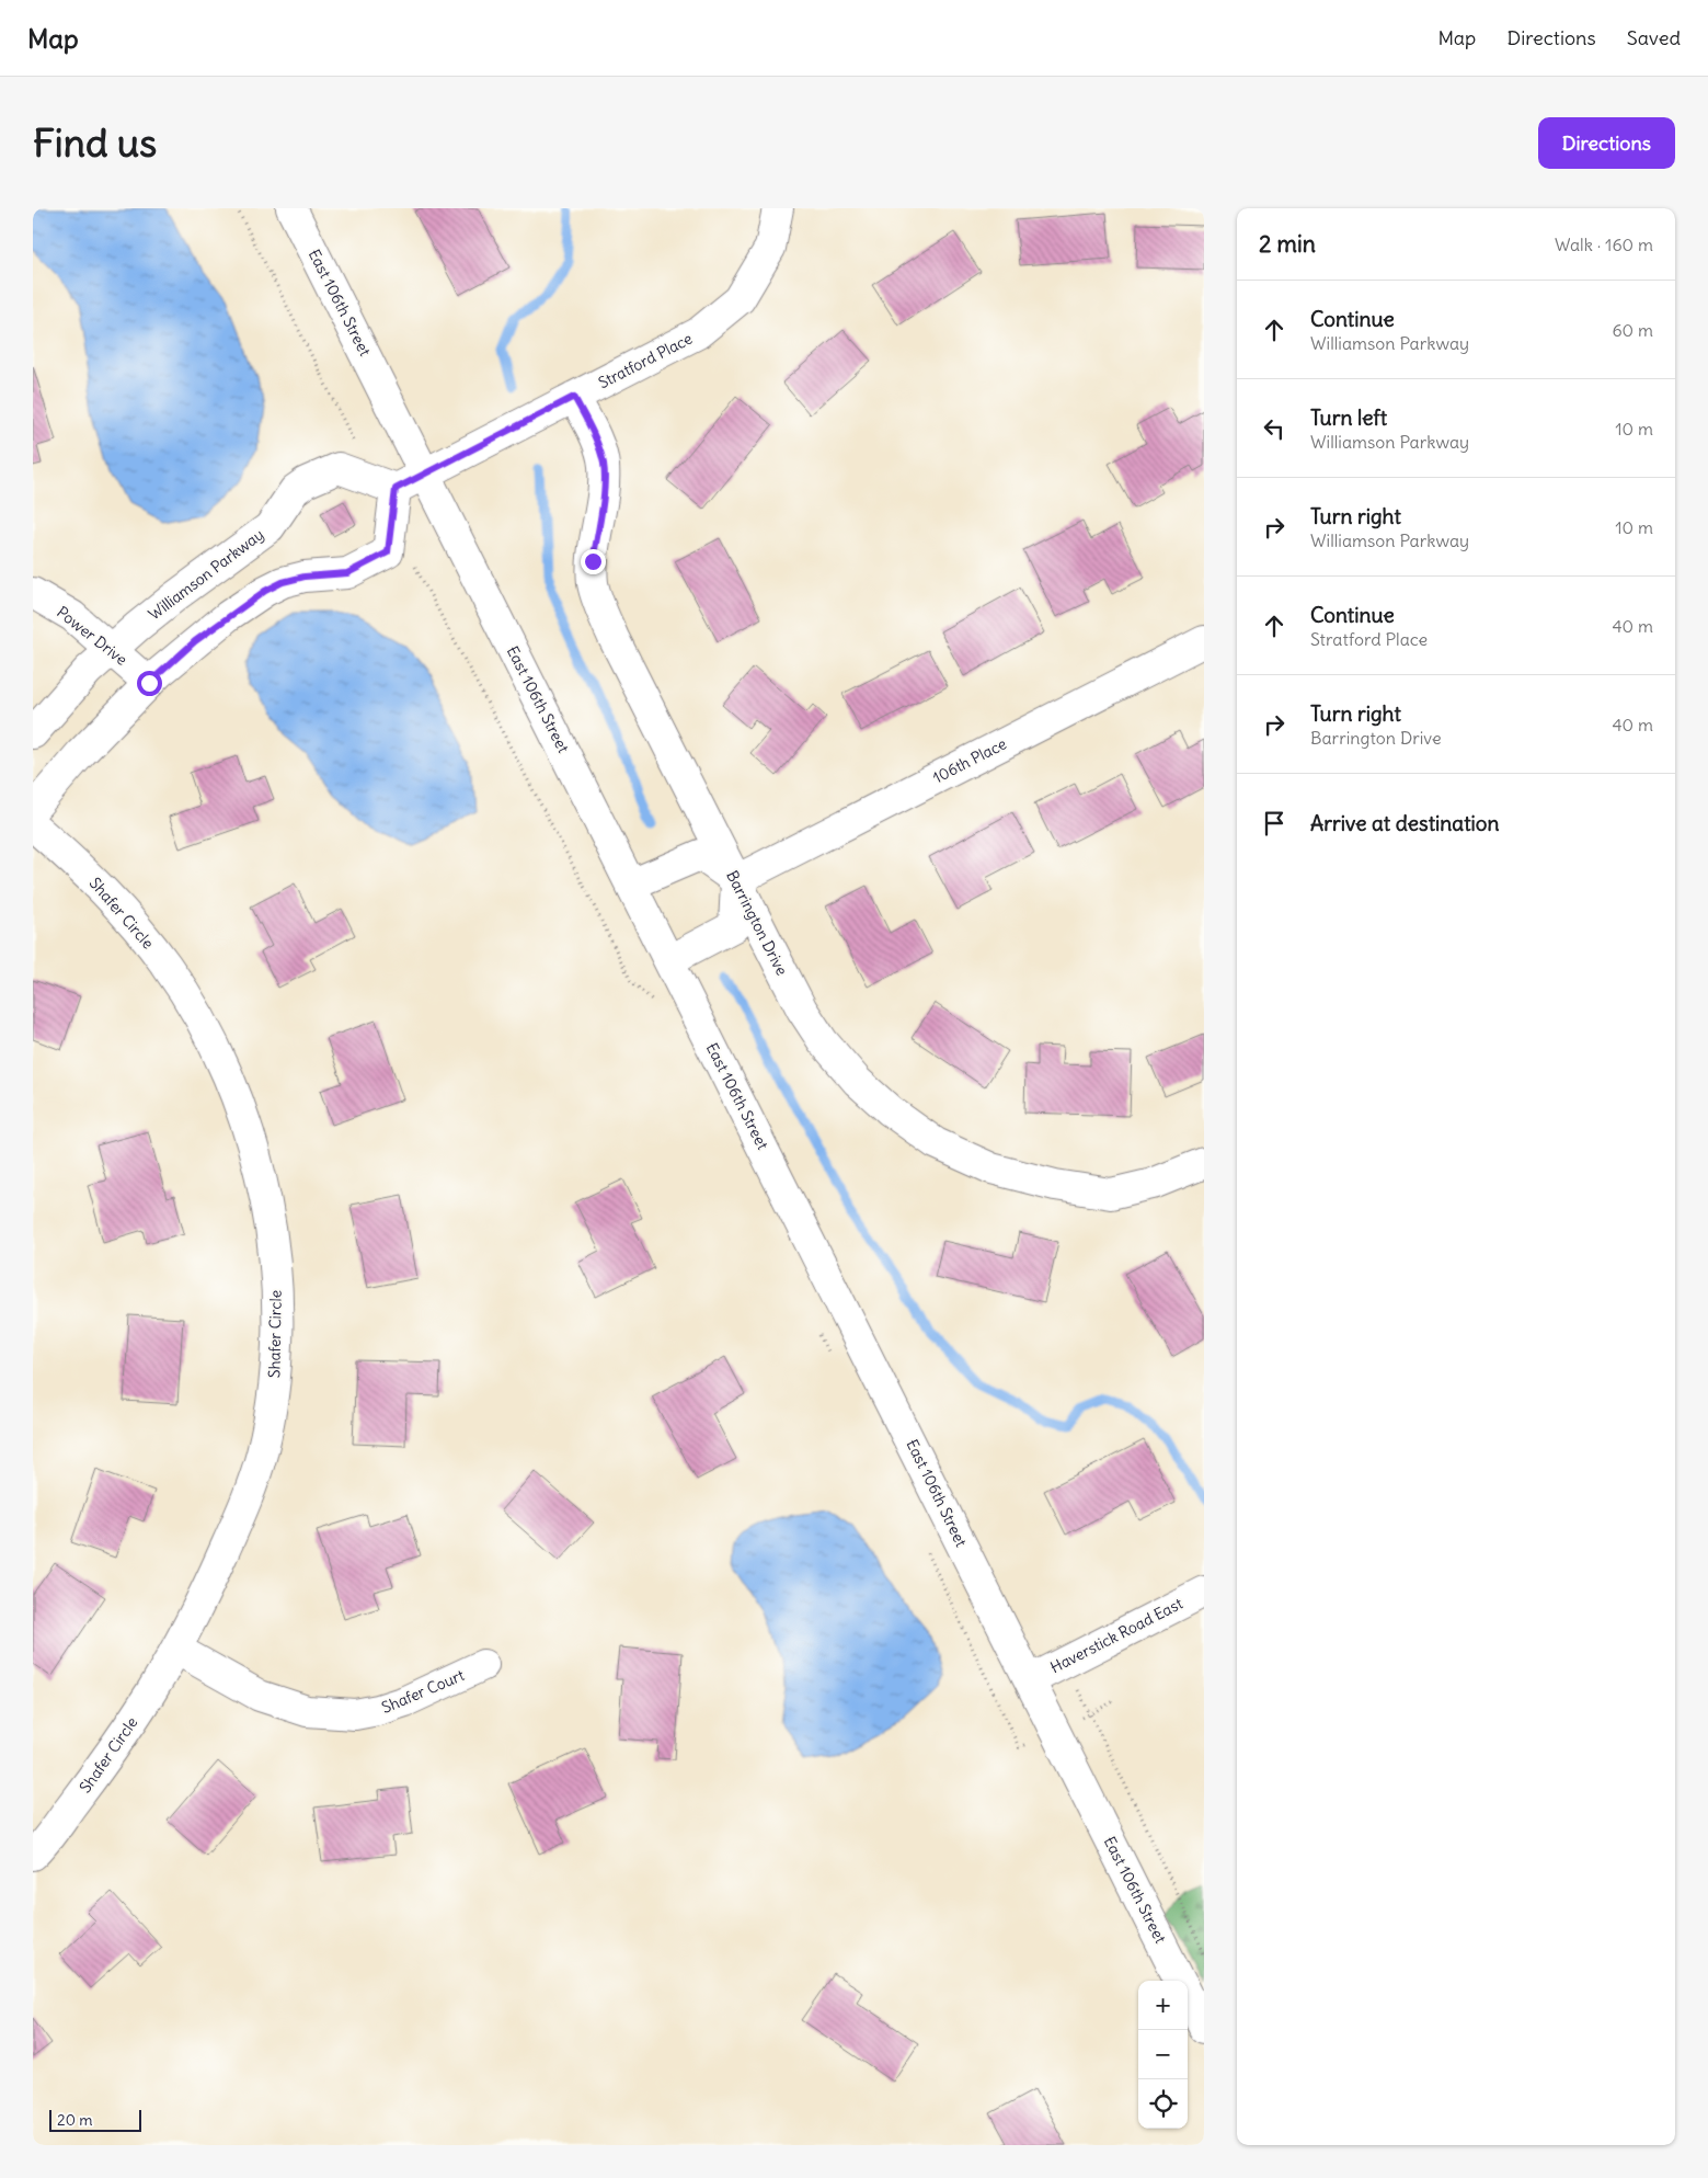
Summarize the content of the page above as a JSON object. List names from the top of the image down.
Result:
{
  "streets": {
    "street": [
      "East 106th Street",
      "Stratford Place",
      "Williamson Parkway",
      "Power Drive",
      "106th Place",
      "Shafer Circle",
      "Barrington Drive",
      "Haverstick Road East",
      "Shafer Court"
    ]
  },
  "crossings": [
    ["East 106th Street", "Stratford Place"],
    ["East 106th Street", "Haverstick Road East"],
    ["Stratford Place", "Barrington Drive"],
    ["Williamson Parkway", "Power Drive"],
    ["106th Place", "Barrington Drive"],
    ["Shafer Circle", "Shafer Court"]
  ],
  "scale_bar": "20 m",
  "page": {
    "header": "Map",
    "nav": ["Map", "Directions", "Saved"],
    "buttons": "Directions",
    "title": "Find us",
    "heading": ["2 min", "Walk · 160 m"],
    "list": [
      ["Continue", "Williamson Parkway", "60 m"],
      ["Turn left", "Williamson Parkway", "10 m"],
      ["Turn right", "Williamson Parkway", "10 m"],
      ["Continue", "Stratford Place", "40 m"],
      ["Turn right", "Barrington Drive", "40 m"],
      "Arrive at destination"
    ],
    "map_buttons": ["+", "−"],
    "scale": "20 m"
  }
}
